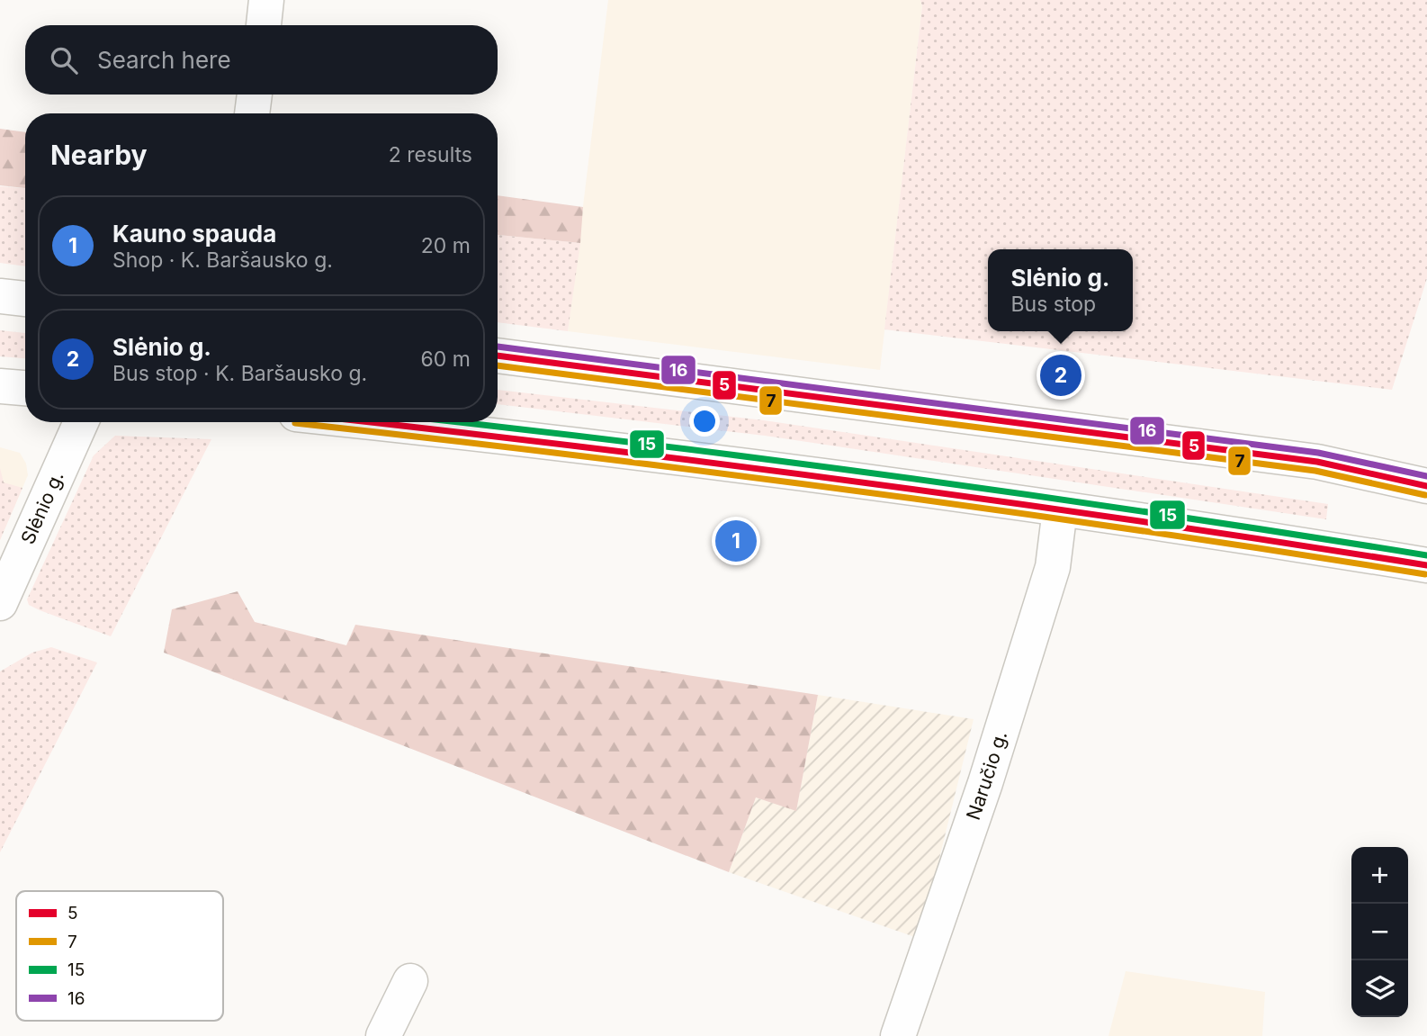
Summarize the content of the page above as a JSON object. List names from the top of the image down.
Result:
{
  "streets": {
    "main road": ["Slėnio g.", "Naručio g."]
  },
  "lines": [
    "transit line 16",
    "transit line 5",
    "transit line 7",
    "transit line 15"
  ],
  "legend": [
    "5",
    "7",
    "15",
    "16"
  ],
  "page": {
    "search": "Search here",
    "heading": ["Nearby", "2 results"],
    "list": [
      {
        "mark": "1",
        "name": "Kauno spauda",
        "note": "Shop · K. Baršausko g.",
        "value": "20 m"
      },
      {
        "mark": "2",
        "name": "Slėnio g.",
        "note": "Bus stop · K. Baršausko g.",
        "value": "60 m"
      }
    ],
    "popup": ["Slėnio g.", "Bus stop"],
    "pins": ["2", "1"],
    "map_buttons": ["+", "−"]
  }
}
